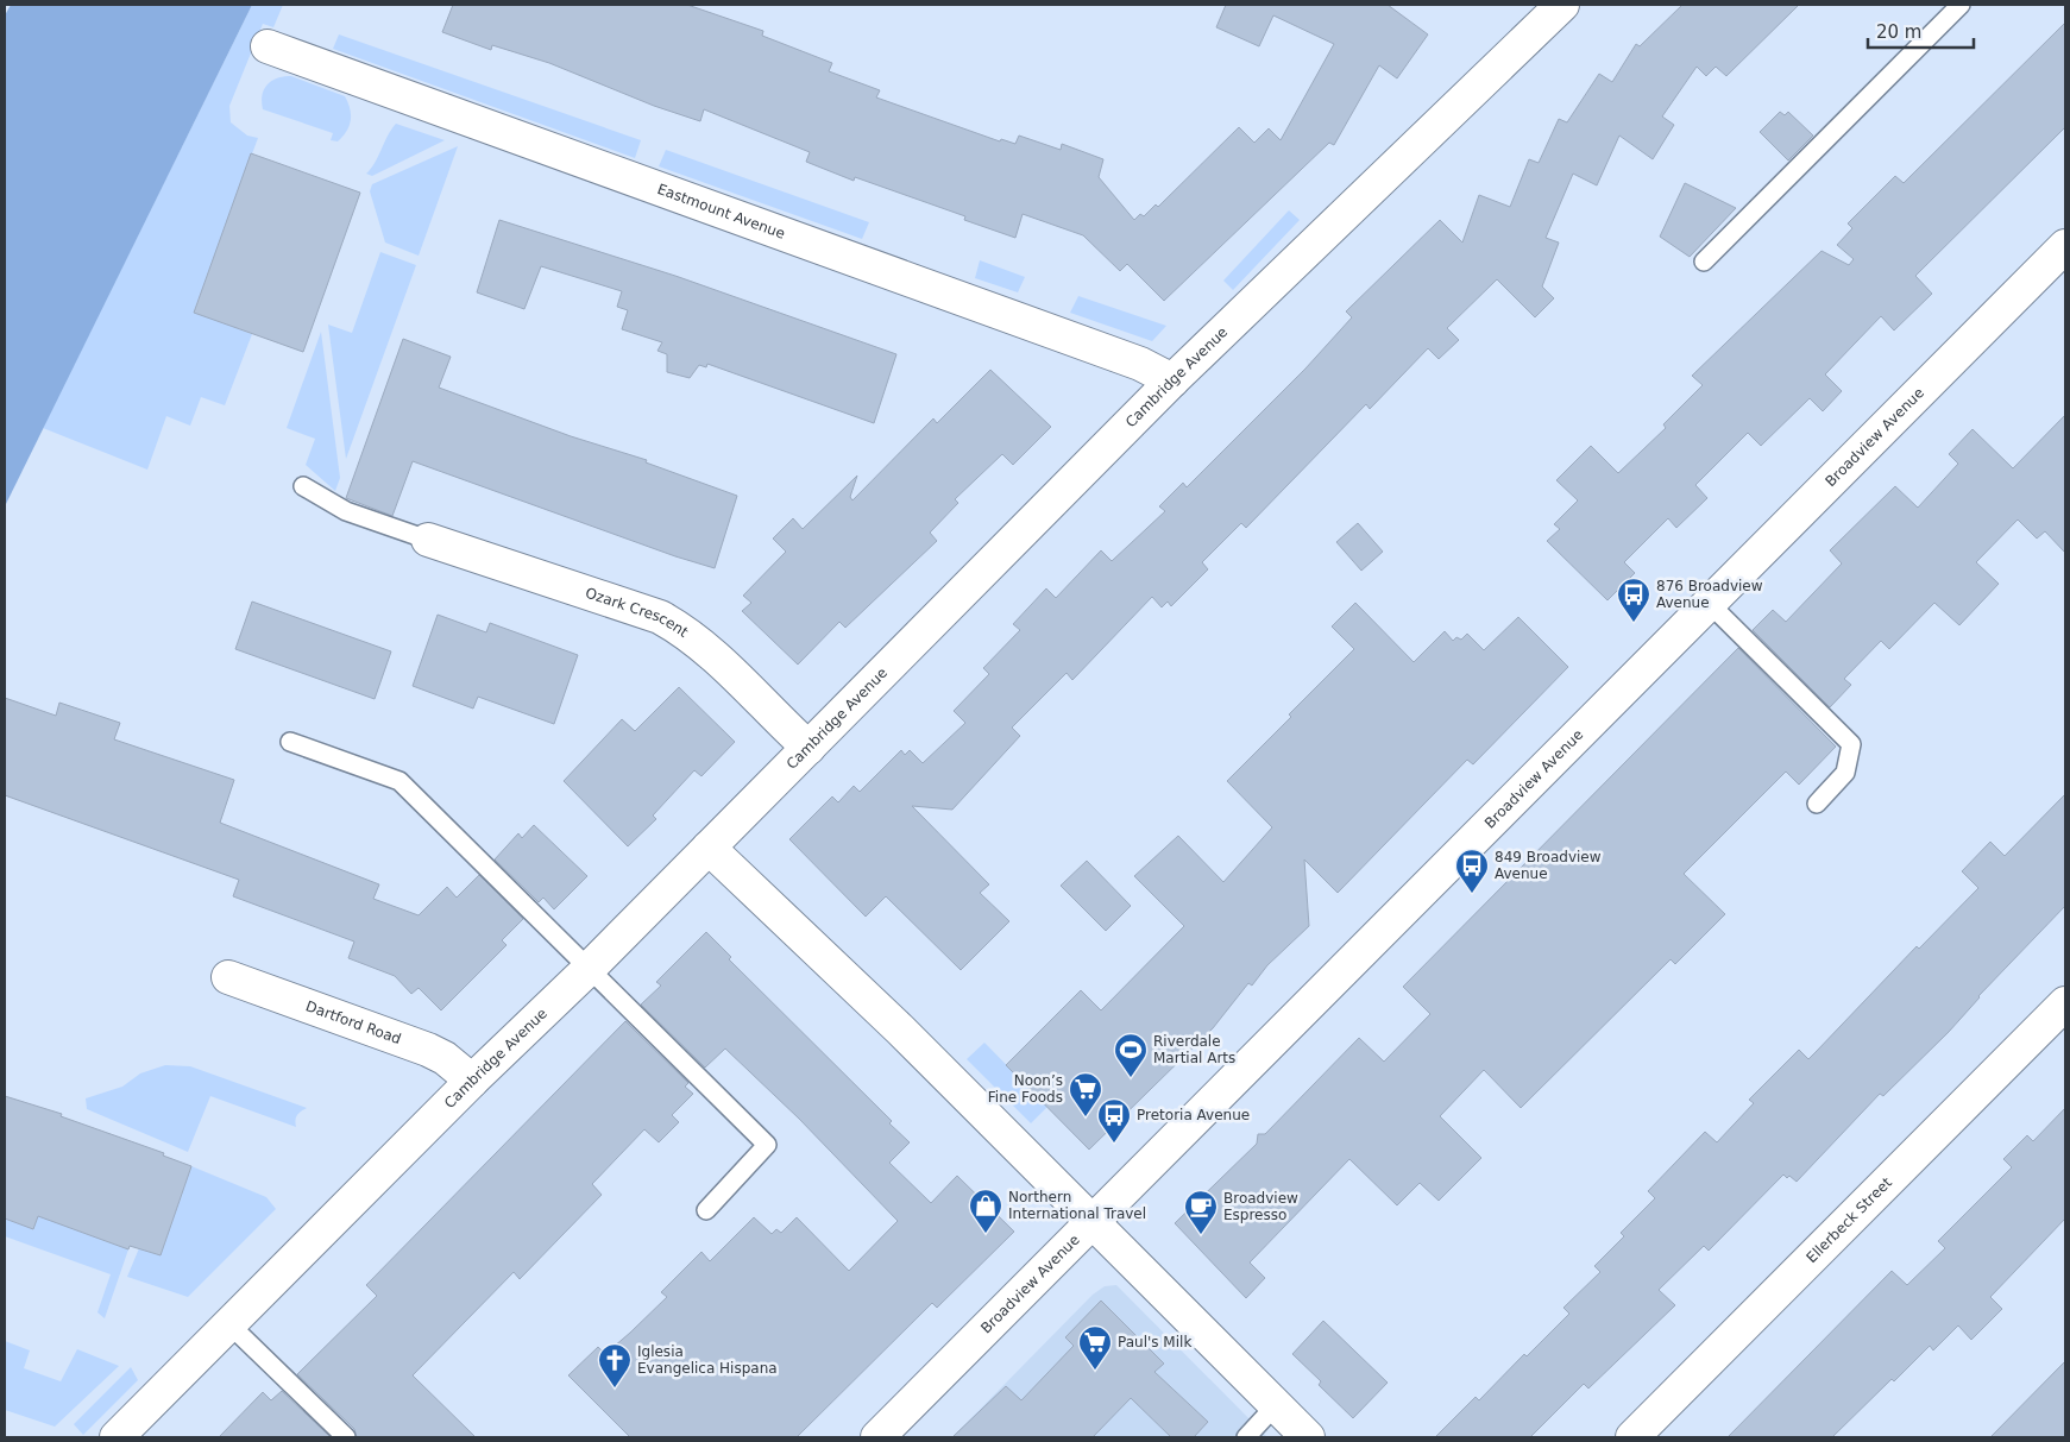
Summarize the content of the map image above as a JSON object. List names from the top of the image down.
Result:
{
  "streets": {
    "street": [
      "Eastmount Avenue",
      "Cambridge Avenue",
      "Broadview Avenue",
      "Ozark Crescent",
      "Dartford Road",
      "Ellerbeck Street"
    ]
  },
  "crossings": [
    ["Eastmount Avenue", "Cambridge Avenue"],
    ["Cambridge Avenue", "Ozark Crescent"],
    ["Cambridge Avenue", "Dartford Road"]
  ],
  "places": {
    "bus stop": ["876 Broadview Avenue", "849 Broadview Avenue", "Pretoria Avenue"],
    "sports": ["Riverdale Martial Arts"],
    "supermarket": ["Noon’s Fine Foods", "Paul's Milk"],
    "shop": ["Northern International Travel"],
    "cafe": ["Broadview Espresso"],
    "church": ["Iglesia Evangelica Hispana"]
  },
  "scale_bar": "20 m"
}
